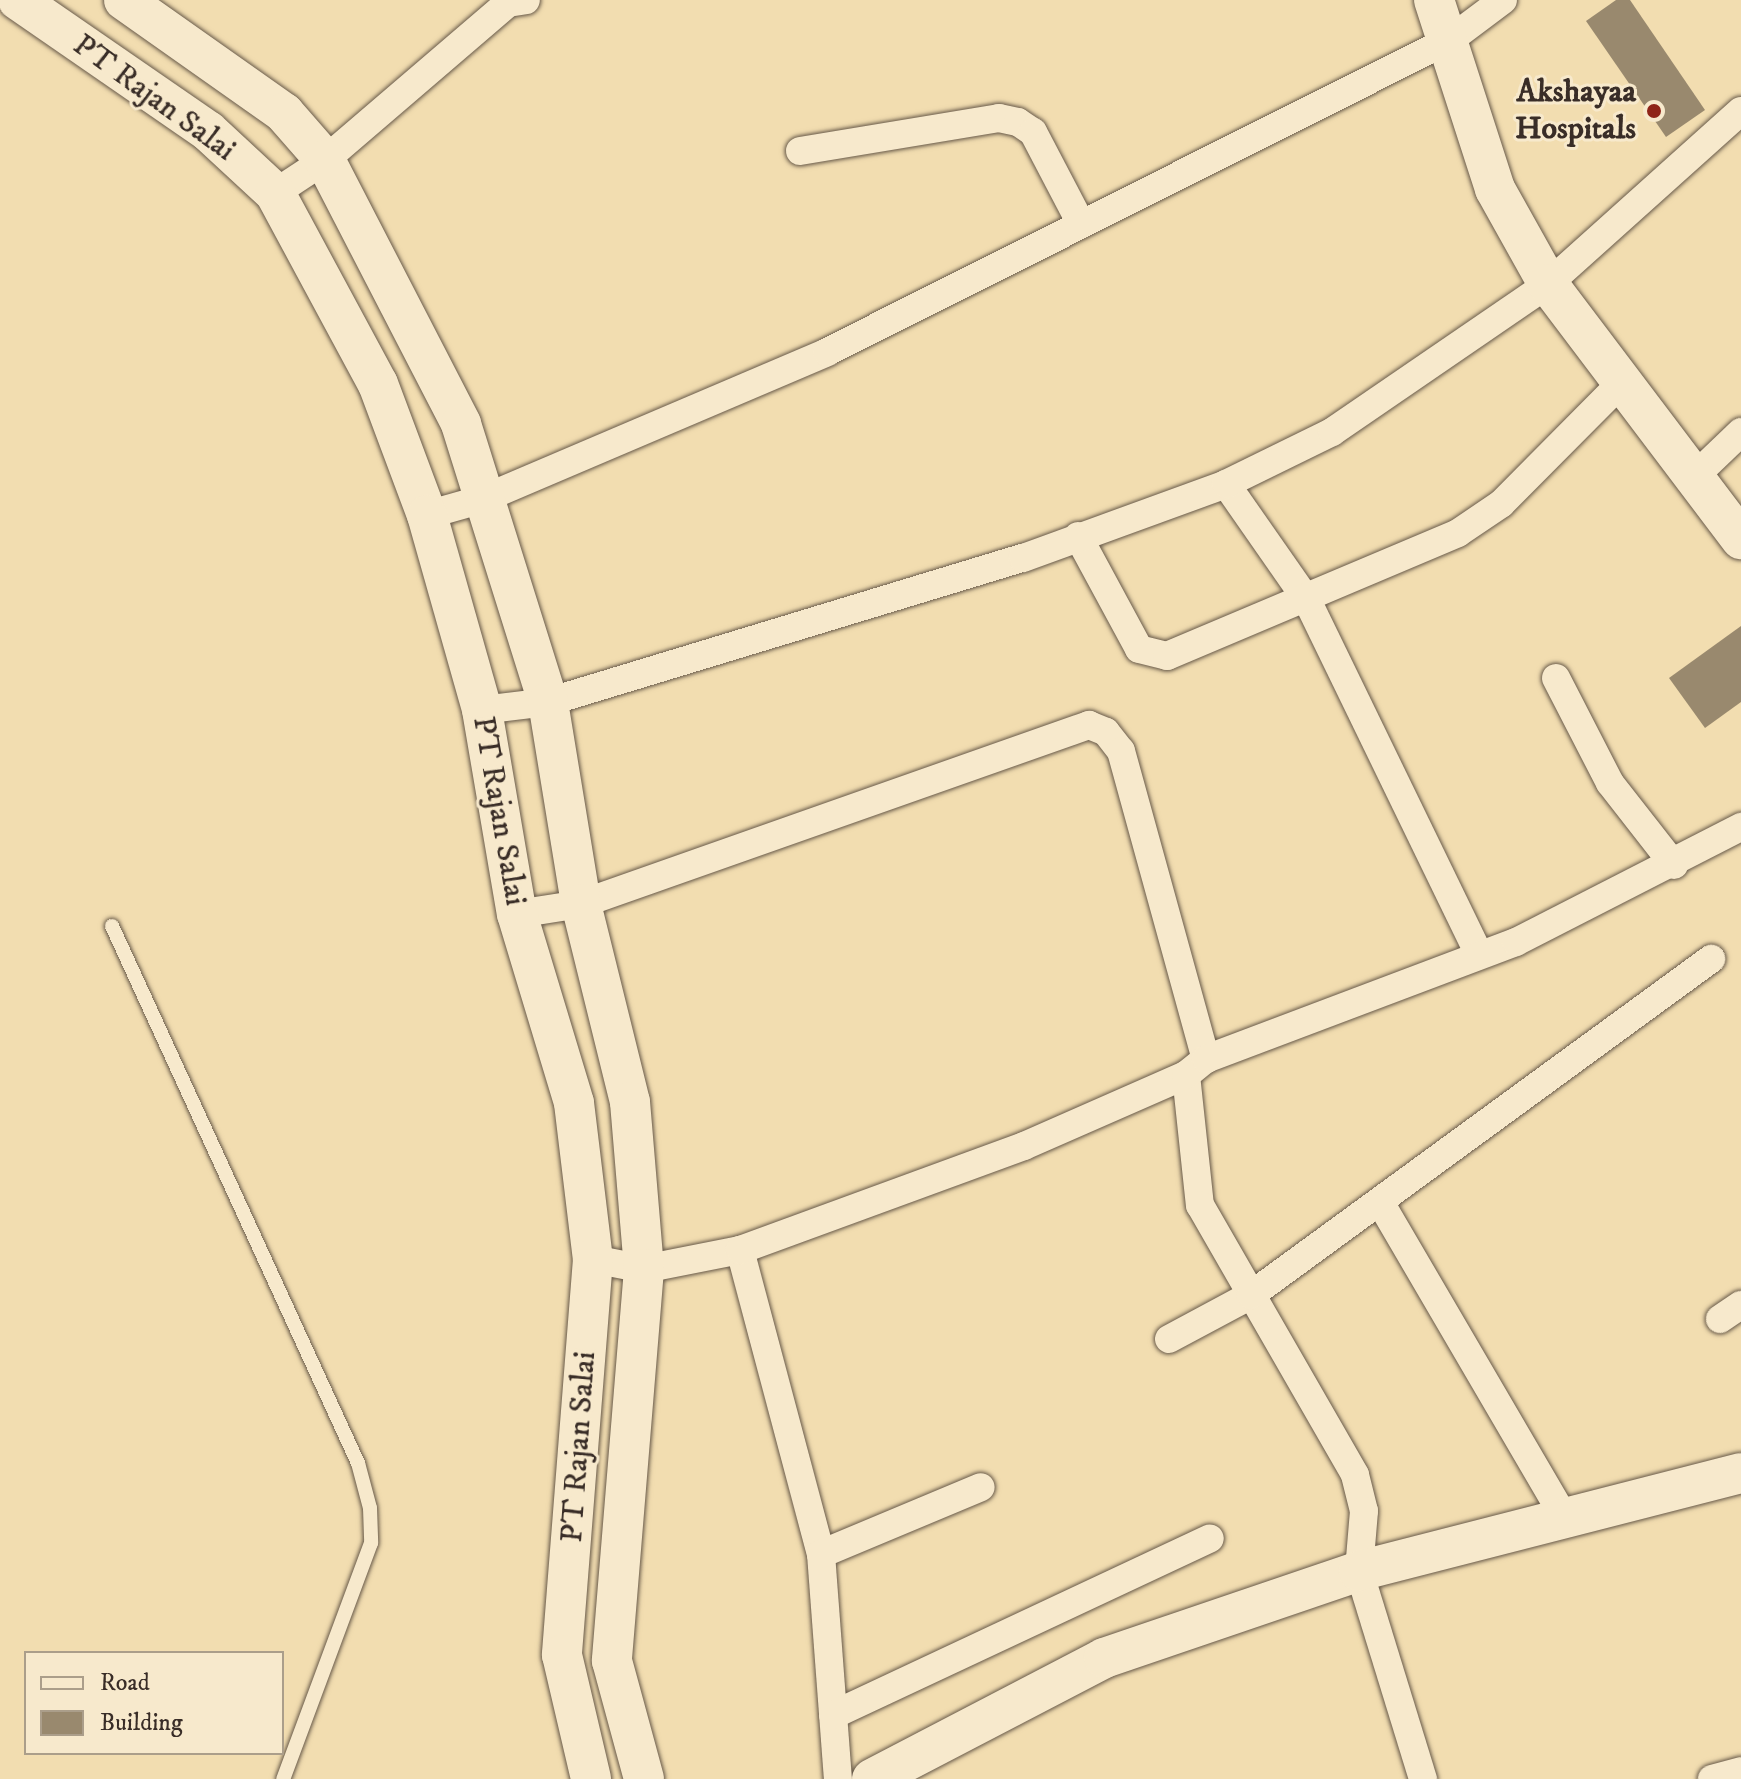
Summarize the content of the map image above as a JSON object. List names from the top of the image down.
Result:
{
  "streets": {
    "main road": ["PT Rajan Salai"]
  },
  "places": ["Akshayaa Hospitals"],
  "legend": ["Road", "Building"]
}
